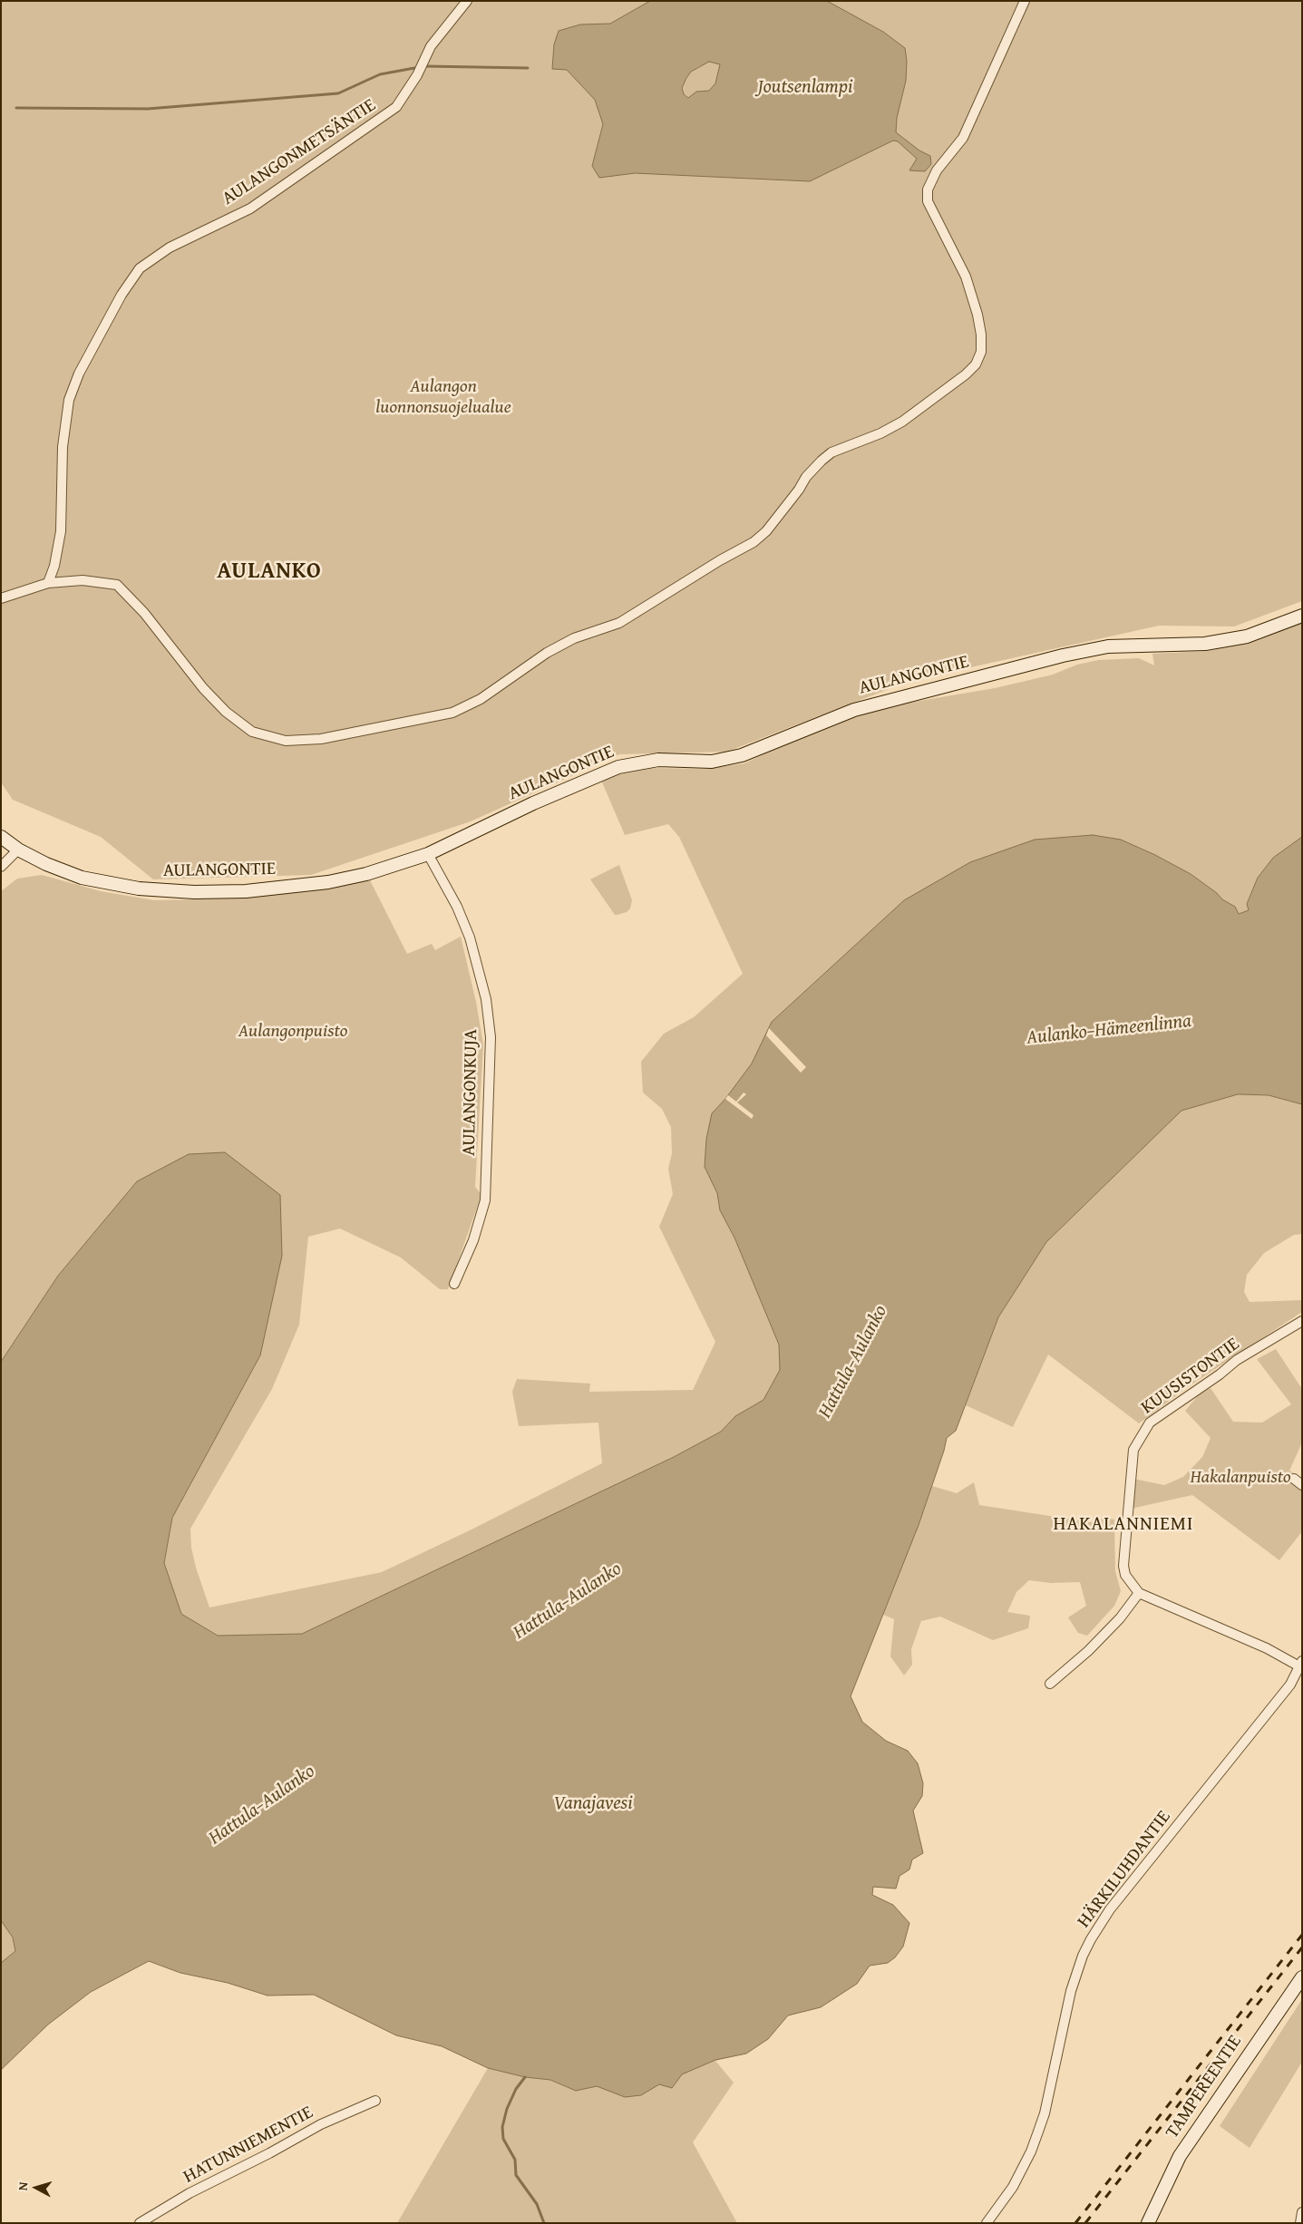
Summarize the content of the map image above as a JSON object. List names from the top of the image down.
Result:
{
  "streets": {
    "main road": ["AULANGONTIE", "TAMPEREENTIE"],
    "street": [
      "AULANGONMETSÄNTIE",
      "AULANGONKUJA",
      "KUUSISTONTIE",
      "HÄRKILUHDANTIE",
      "HATUNNIEMENTIE"
    ]
  },
  "crossings": [
    ["AULANGONTIE", "AULANGONKUJA"]
  ],
  "districts": ["AULANKO", "HAKALANNIEMI"],
  "water": [
    "Joutsenlampi",
    "Aulanko–Hämeenlinna",
    "Hattula–Aulanko",
    "Vanajavesi"
  ],
  "parks": ["Aulangon luonnonsuojelualue", "Aulangonpuisto", "Hakalanpuisto"],
  "north": "left"
}
